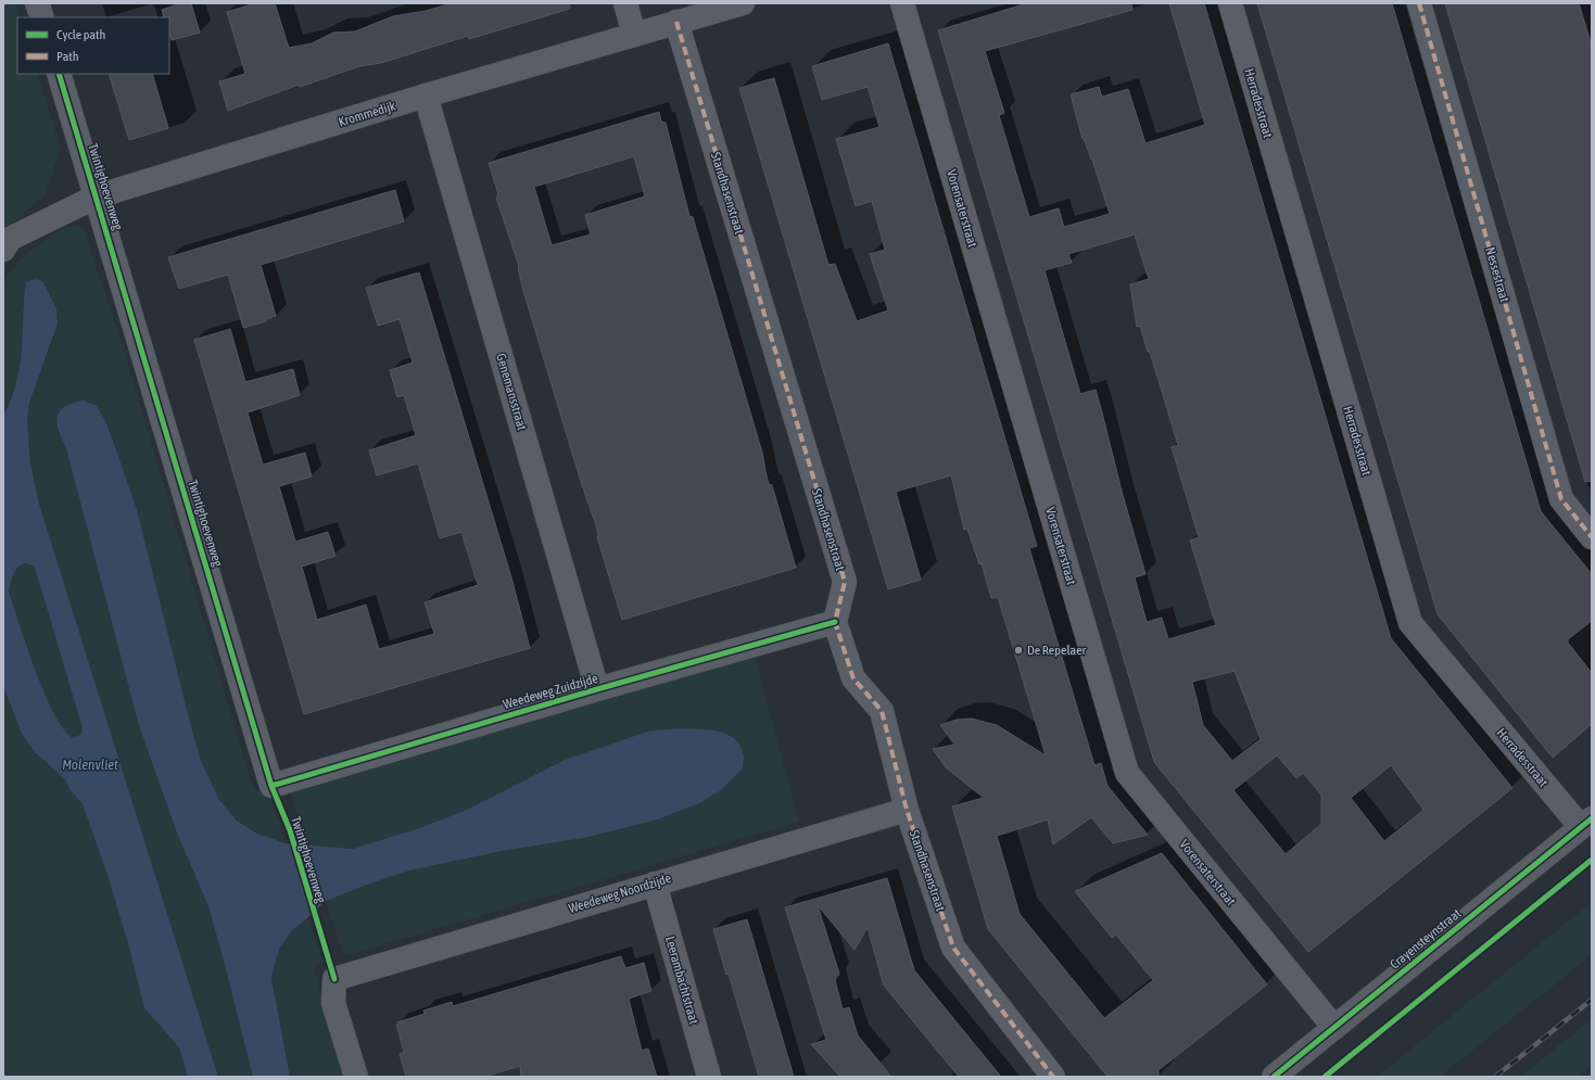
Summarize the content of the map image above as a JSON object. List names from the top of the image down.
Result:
{
  "streets": {
    "main road": ["Crayensteynstraat"],
    "street": [
      "Herradesstraat",
      "Krommedijk",
      "Twintighoevenweg",
      "Standhasenstraat",
      "Vorensaterstraat",
      "Nessestraat",
      "Genemansstraat",
      "Weedeweg Zuidzijde",
      "Weedeweg Noordzijde",
      "Leerambachtstraat"
    ]
  },
  "crossings": [
    ["Herradesstraat", "Crayensteynstraat"],
    ["Krommedijk", "Twintighoevenweg"],
    ["Krommedijk", "Standhasenstraat"],
    ["Krommedijk", "Genemansstraat"],
    ["Twintighoevenweg", "Weedeweg Zuidzijde"],
    ["Standhasenstraat", "Weedeweg Zuidzijde"],
    ["Standhasenstraat", "Weedeweg Noordzijde"],
    ["Vorensaterstraat", "Crayensteynstraat"],
    ["Genemansstraat", "Weedeweg Zuidzijde"],
    ["Weedeweg Noordzijde", "Leerambachtstraat"]
  ],
  "water": ["Molenvliet"],
  "places": ["De Repelaer"],
  "legend": ["Cycle path", "Path"]
}
